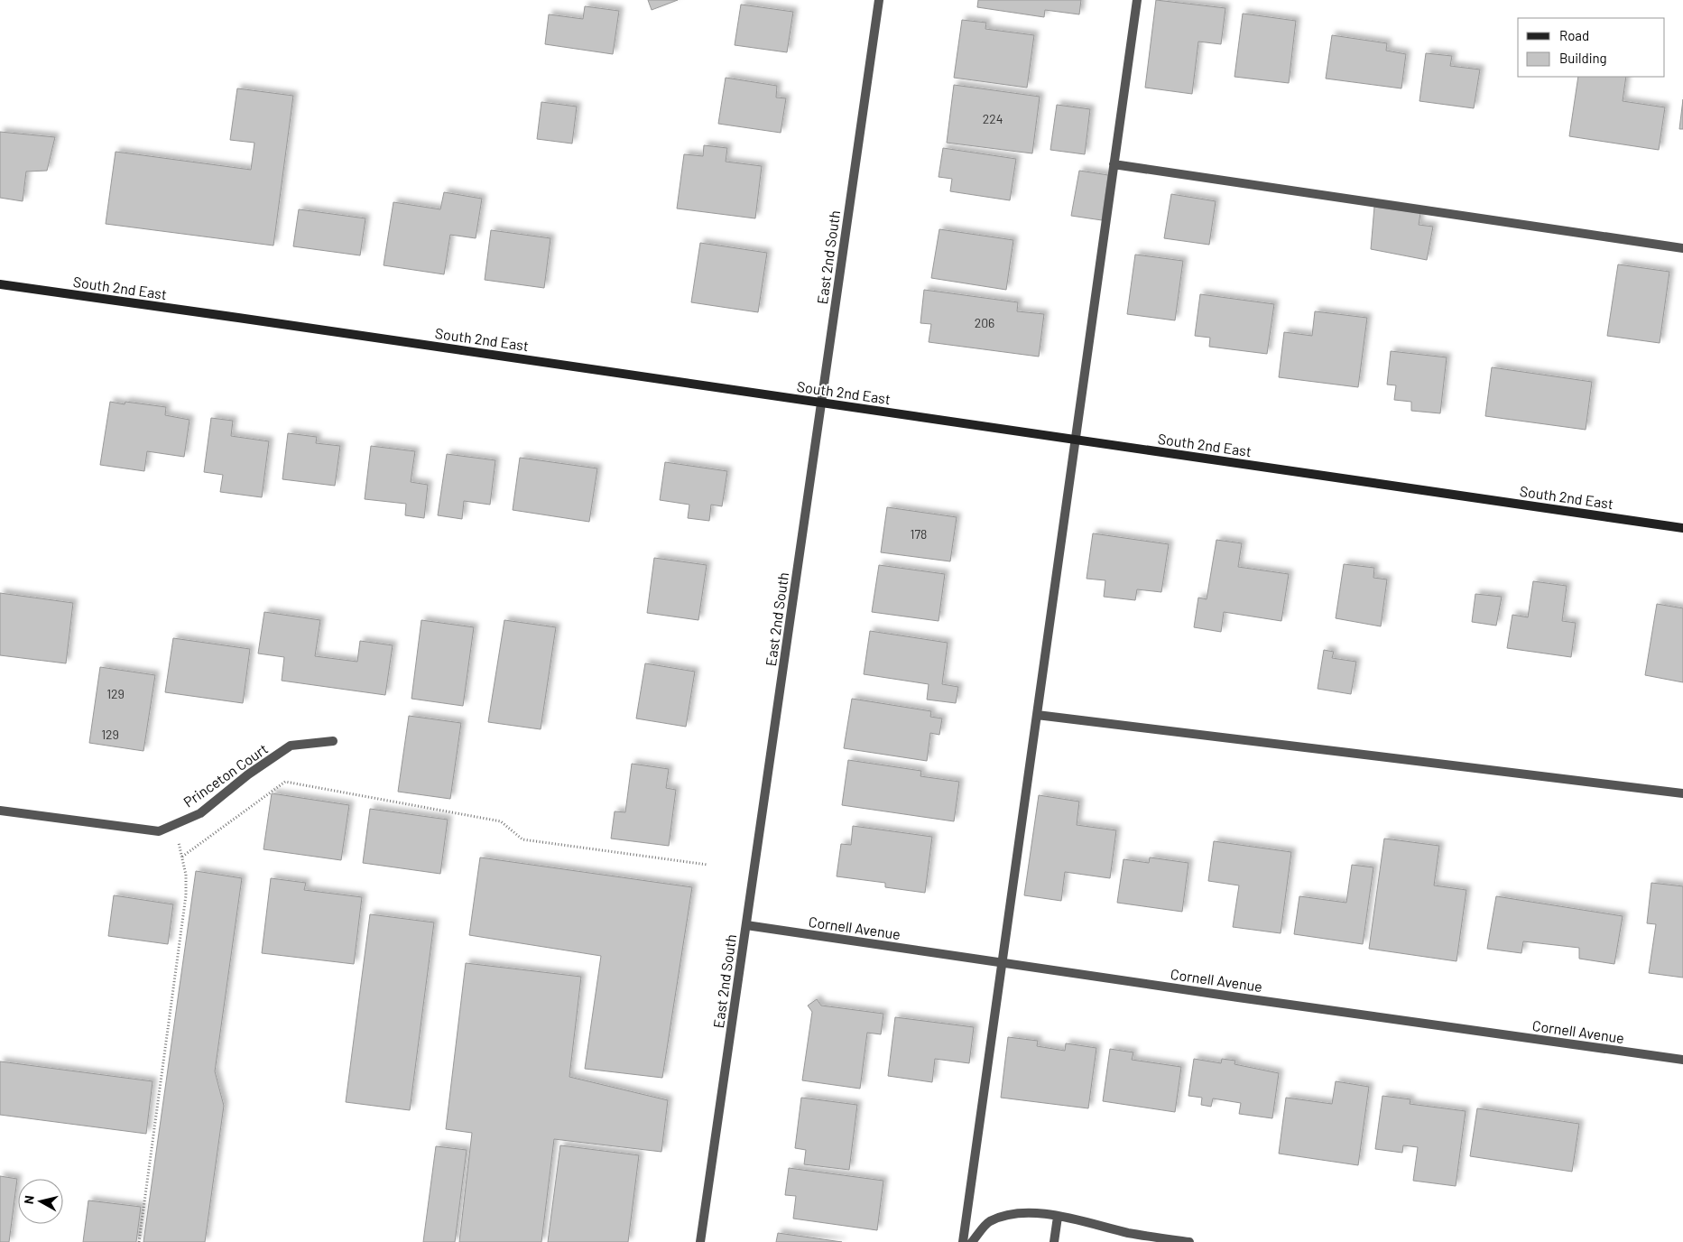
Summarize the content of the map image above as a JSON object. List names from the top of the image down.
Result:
{
  "streets": {
    "main road": ["South 2nd East"],
    "street": ["East 2nd South", "Princeton Court", "Cornell Avenue"]
  },
  "crossings": [
    ["East 2nd South", "South 2nd East"],
    ["East 2nd South", "Cornell Avenue"]
  ],
  "house_numbers": [
    "224",
    "206",
    "178",
    "129",
    "129"
  ],
  "legend": ["Road", "Building"],
  "north": "left"
}
